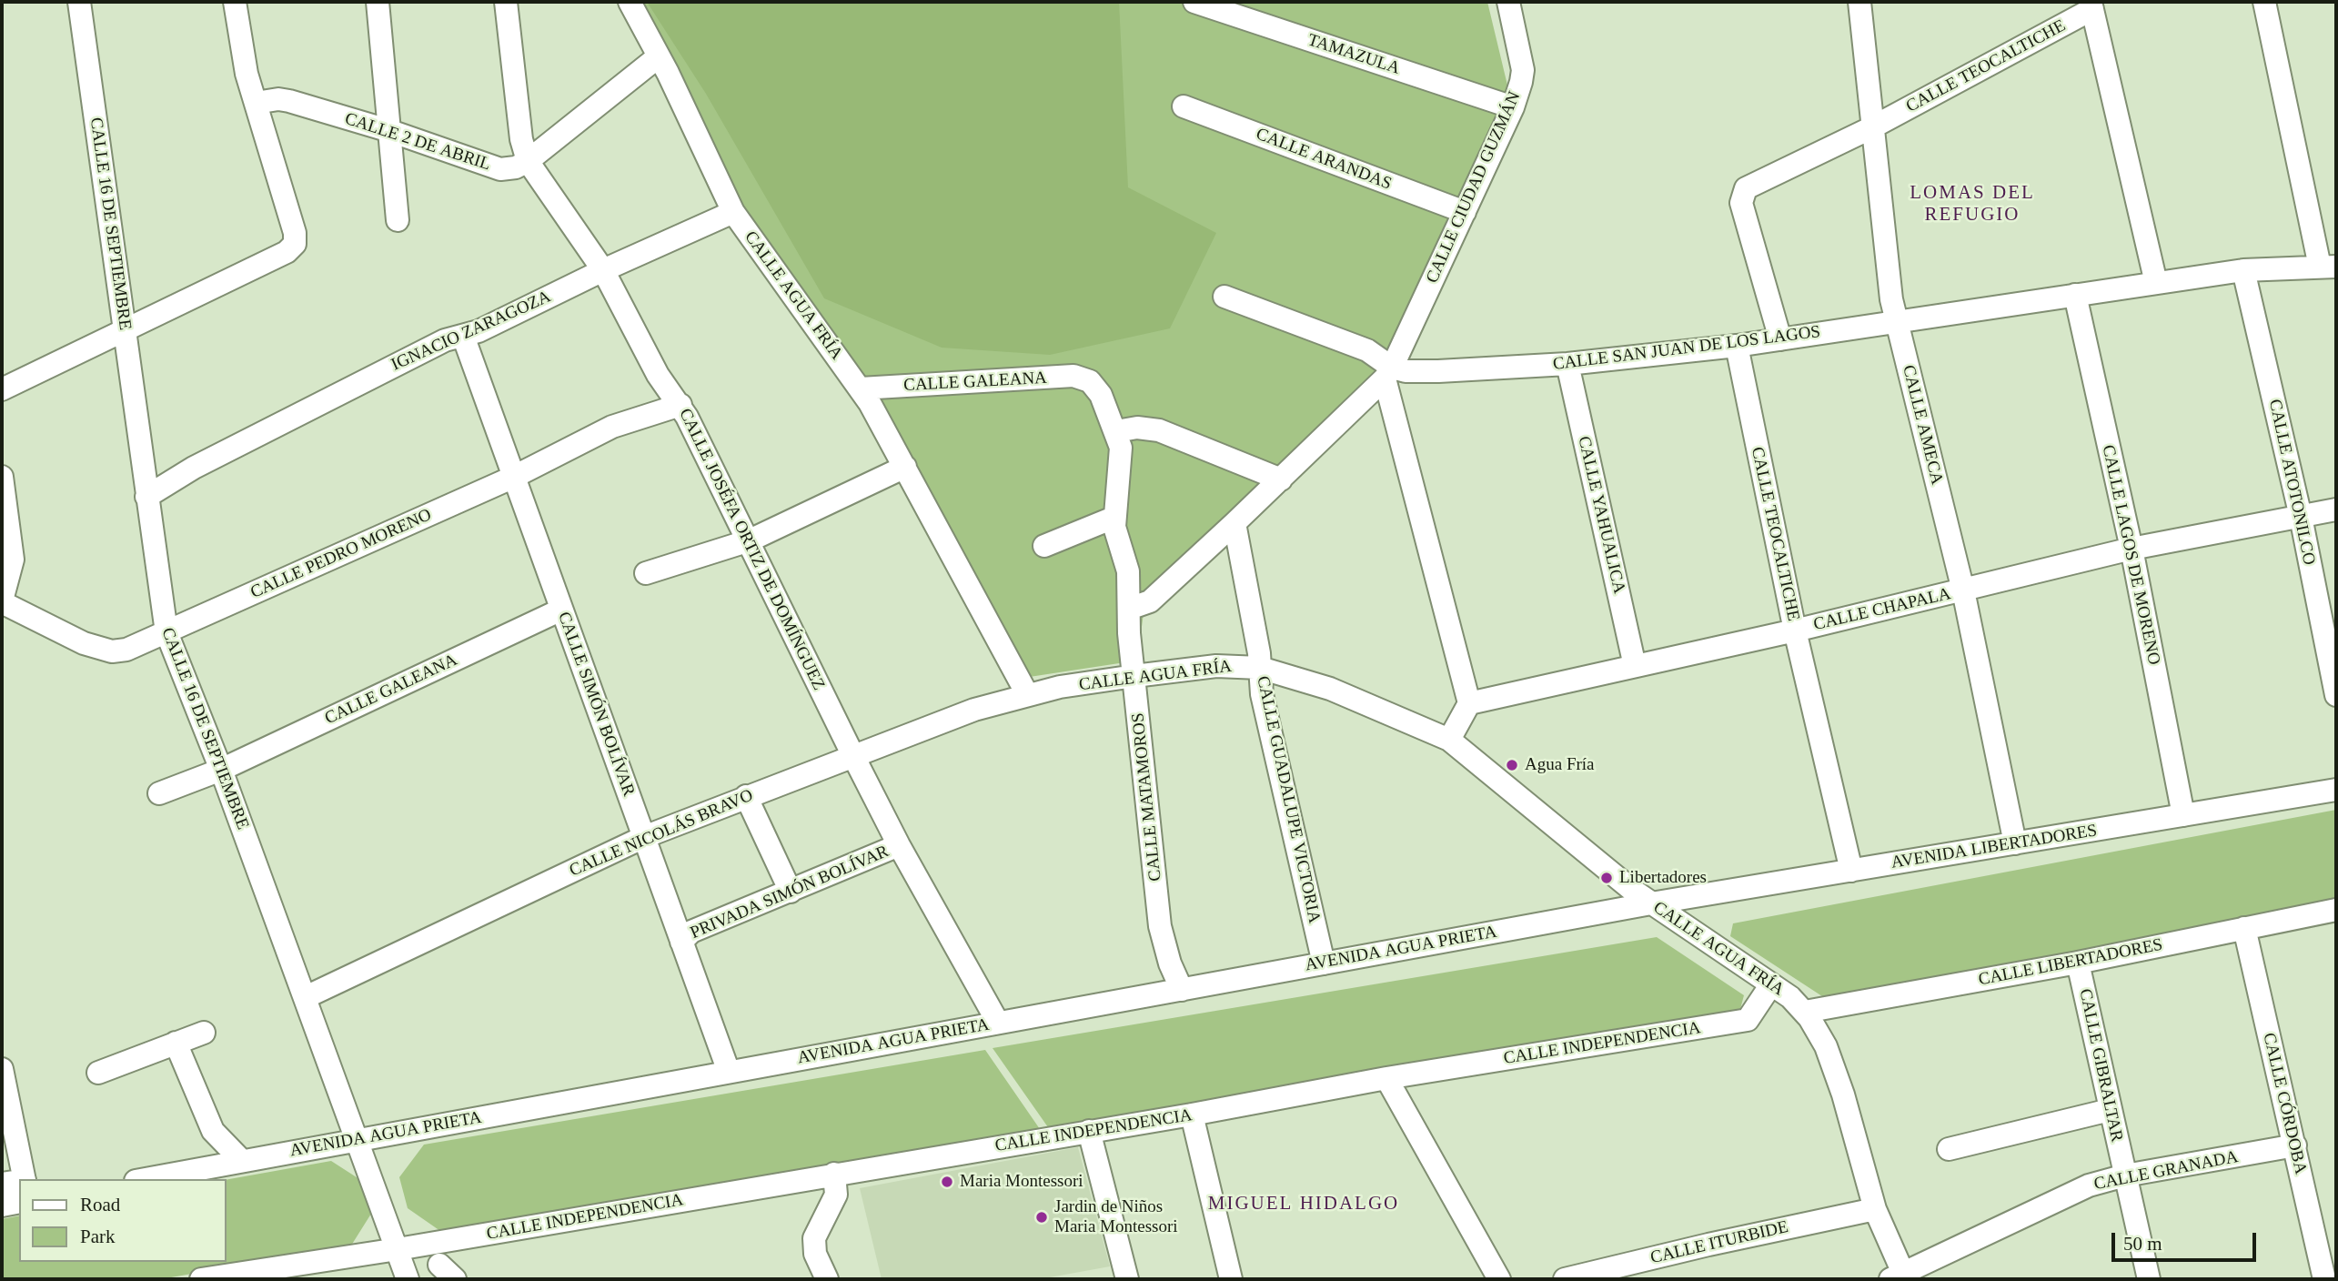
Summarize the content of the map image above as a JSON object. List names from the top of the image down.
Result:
{
  "streets": {
    "street": [
      "TAMAZULA",
      "CALLE TEOCALTICHE",
      "CALLE 2 DE ABRIL",
      "CALLE ARANDAS",
      "CALLE CIUDAD GUZMÁN",
      "CALLE 16 DE SEPTIEMBRE",
      "CALLE AGUA FRÍA",
      "IGNACIO ZARAGOZA",
      "CALLE SAN JUAN DE LOS LAGOS",
      "CALLE GALEANA",
      "CALLE AMECA",
      "CALLE ATOTONILCO",
      "CALLE YAHUALICA",
      "CALLE JOSÉFA ORTIZ DE DOMÍNGUEZ",
      "CALLE PEDRO MORENO",
      "CALLE LAGOS DE MORENO",
      "CALLE CHAPALA",
      "CALLE SIMÓN BOLÍVAR",
      "CALLE MATAMOROS",
      "CALLE GUADALUPE VICTORIA",
      "CALLE NICOLÁS BRAVO",
      "AVENIDA LIBERTADORES",
      "PRIVADA SIMÓN BOLÍVAR",
      "AVENIDA AGUA PRIETA",
      "CALLE LIBERTADORES",
      "CALLE INDEPENDENCIA",
      "CALLE GIBRALTAR",
      "CALLE CÓRDOBA",
      "CALLE GRANADA",
      "CALLE ITURBIDE"
    ]
  },
  "crossings": [
    ["TAMAZULA", "CALLE CIUDAD GUZMÁN"],
    ["CALLE TEOCALTICHE", "CALLE SAN JUAN DE LOS LAGOS"],
    ["CALLE TEOCALTICHE", "CALLE AMECA"],
    ["CALLE TEOCALTICHE", "CALLE CHAPALA"],
    ["CALLE TEOCALTICHE", "AVENIDA LIBERTADORES"],
    ["CALLE 2 DE ABRIL", "CALLE AGUA FRÍA"],
    ["CALLE 2 DE ABRIL", "CALLE JOSÉFA ORTIZ DE DOMÍNGUEZ"],
    ["CALLE ARANDAS", "CALLE CIUDAD GUZMÁN"],
    ["CALLE CIUDAD GUZMÁN", "CALLE SAN JUAN DE LOS LAGOS"],
    ["CALLE 16 DE SEPTIEMBRE", "IGNACIO ZARAGOZA"],
    ["CALLE 16 DE SEPTIEMBRE", "CALLE GALEANA"],
    ["CALLE 16 DE SEPTIEMBRE", "CALLE PEDRO MORENO"],
    ["CALLE 16 DE SEPTIEMBRE", "CALLE NICOLÁS BRAVO"],
    ["CALLE 16 DE SEPTIEMBRE", "AVENIDA AGUA PRIETA"],
    ["CALLE 16 DE SEPTIEMBRE", "CALLE INDEPENDENCIA"],
    ["CALLE AGUA FRÍA", "IGNACIO ZARAGOZA"],
    ["CALLE AGUA FRÍA", "CALLE GALEANA"],
    ["CALLE AGUA FRÍA", "CALLE MATAMOROS"],
    ["CALLE AGUA FRÍA", "CALLE GUADALUPE VICTORIA"],
    ["CALLE AGUA FRÍA", "CALLE NICOLÁS BRAVO"],
    ["CALLE AGUA FRÍA", "AVENIDA LIBERTADORES"],
    ["CALLE AGUA FRÍA", "AVENIDA AGUA PRIETA"],
    ["CALLE AGUA FRÍA", "CALLE LIBERTADORES"],
    ["CALLE AGUA FRÍA", "CALLE INDEPENDENCIA"],
    ["CALLE AGUA FRÍA", "CALLE GRANADA"],
    ["CALLE AGUA FRÍA", "CALLE ITURBIDE"],
    ["IGNACIO ZARAGOZA", "CALLE JOSÉFA ORTIZ DE DOMÍNGUEZ"],
    ["IGNACIO ZARAGOZA", "CALLE SIMÓN BOLÍVAR"],
    ["CALLE SAN JUAN DE LOS LAGOS", "CALLE AMECA"],
    ["CALLE SAN JUAN DE LOS LAGOS", "CALLE ATOTONILCO"],
    ["CALLE SAN JUAN DE LOS LAGOS", "CALLE YAHUALICA"],
    ["CALLE SAN JUAN DE LOS LAGOS", "CALLE LAGOS DE MORENO"],
    ["CALLE GALEANA", "CALLE SIMÓN BOLÍVAR"],
    ["CALLE GALEANA", "CALLE MATAMOROS"],
    ["CALLE AMECA", "CALLE CHAPALA"],
    ["CALLE AMECA", "AVENIDA LIBERTADORES"],
    ["CALLE ATOTONILCO", "CALLE CHAPALA"],
    ["CALLE YAHUALICA", "CALLE CHAPALA"],
    ["CALLE JOSÉFA ORTIZ DE DOMÍNGUEZ", "CALLE PEDRO MORENO"],
    ["CALLE JOSÉFA ORTIZ DE DOMÍNGUEZ", "CALLE NICOLÁS BRAVO"],
    ["CALLE JOSÉFA ORTIZ DE DOMÍNGUEZ", "PRIVADA SIMÓN BOLÍVAR"],
    ["CALLE JOSÉFA ORTIZ DE DOMÍNGUEZ", "AVENIDA AGUA PRIETA"],
    ["CALLE PEDRO MORENO", "CALLE SIMÓN BOLÍVAR"],
    ["CALLE LAGOS DE MORENO", "CALLE CHAPALA"],
    ["CALLE LAGOS DE MORENO", "AVENIDA LIBERTADORES"],
    ["CALLE SIMÓN BOLÍVAR", "CALLE NICOLÁS BRAVO"],
    ["CALLE SIMÓN BOLÍVAR", "PRIVADA SIMÓN BOLÍVAR"],
    ["CALLE SIMÓN BOLÍVAR", "AVENIDA AGUA PRIETA"],
    ["CALLE MATAMOROS", "AVENIDA AGUA PRIETA"],
    ["CALLE GUADALUPE VICTORIA", "AVENIDA AGUA PRIETA"],
    ["AVENIDA LIBERTADORES", "AVENIDA AGUA PRIETA"],
    ["CALLE LIBERTADORES", "CALLE GIBRALTAR"],
    ["CALLE LIBERTADORES", "CALLE CÓRDOBA"],
    ["CALLE GIBRALTAR", "CALLE GRANADA"],
    ["CALLE CÓRDOBA", "CALLE GRANADA"]
  ],
  "districts": ["LOMAS DEL REFUGIO", "MIGUEL HIDALGO"],
  "places": [
    "Agua Fría",
    "Libertadores",
    "Maria Montessori",
    "Jardin de Niños Maria Montessori"
  ],
  "legend": ["Road", "Park"],
  "scale_bar": "50 m"
}
